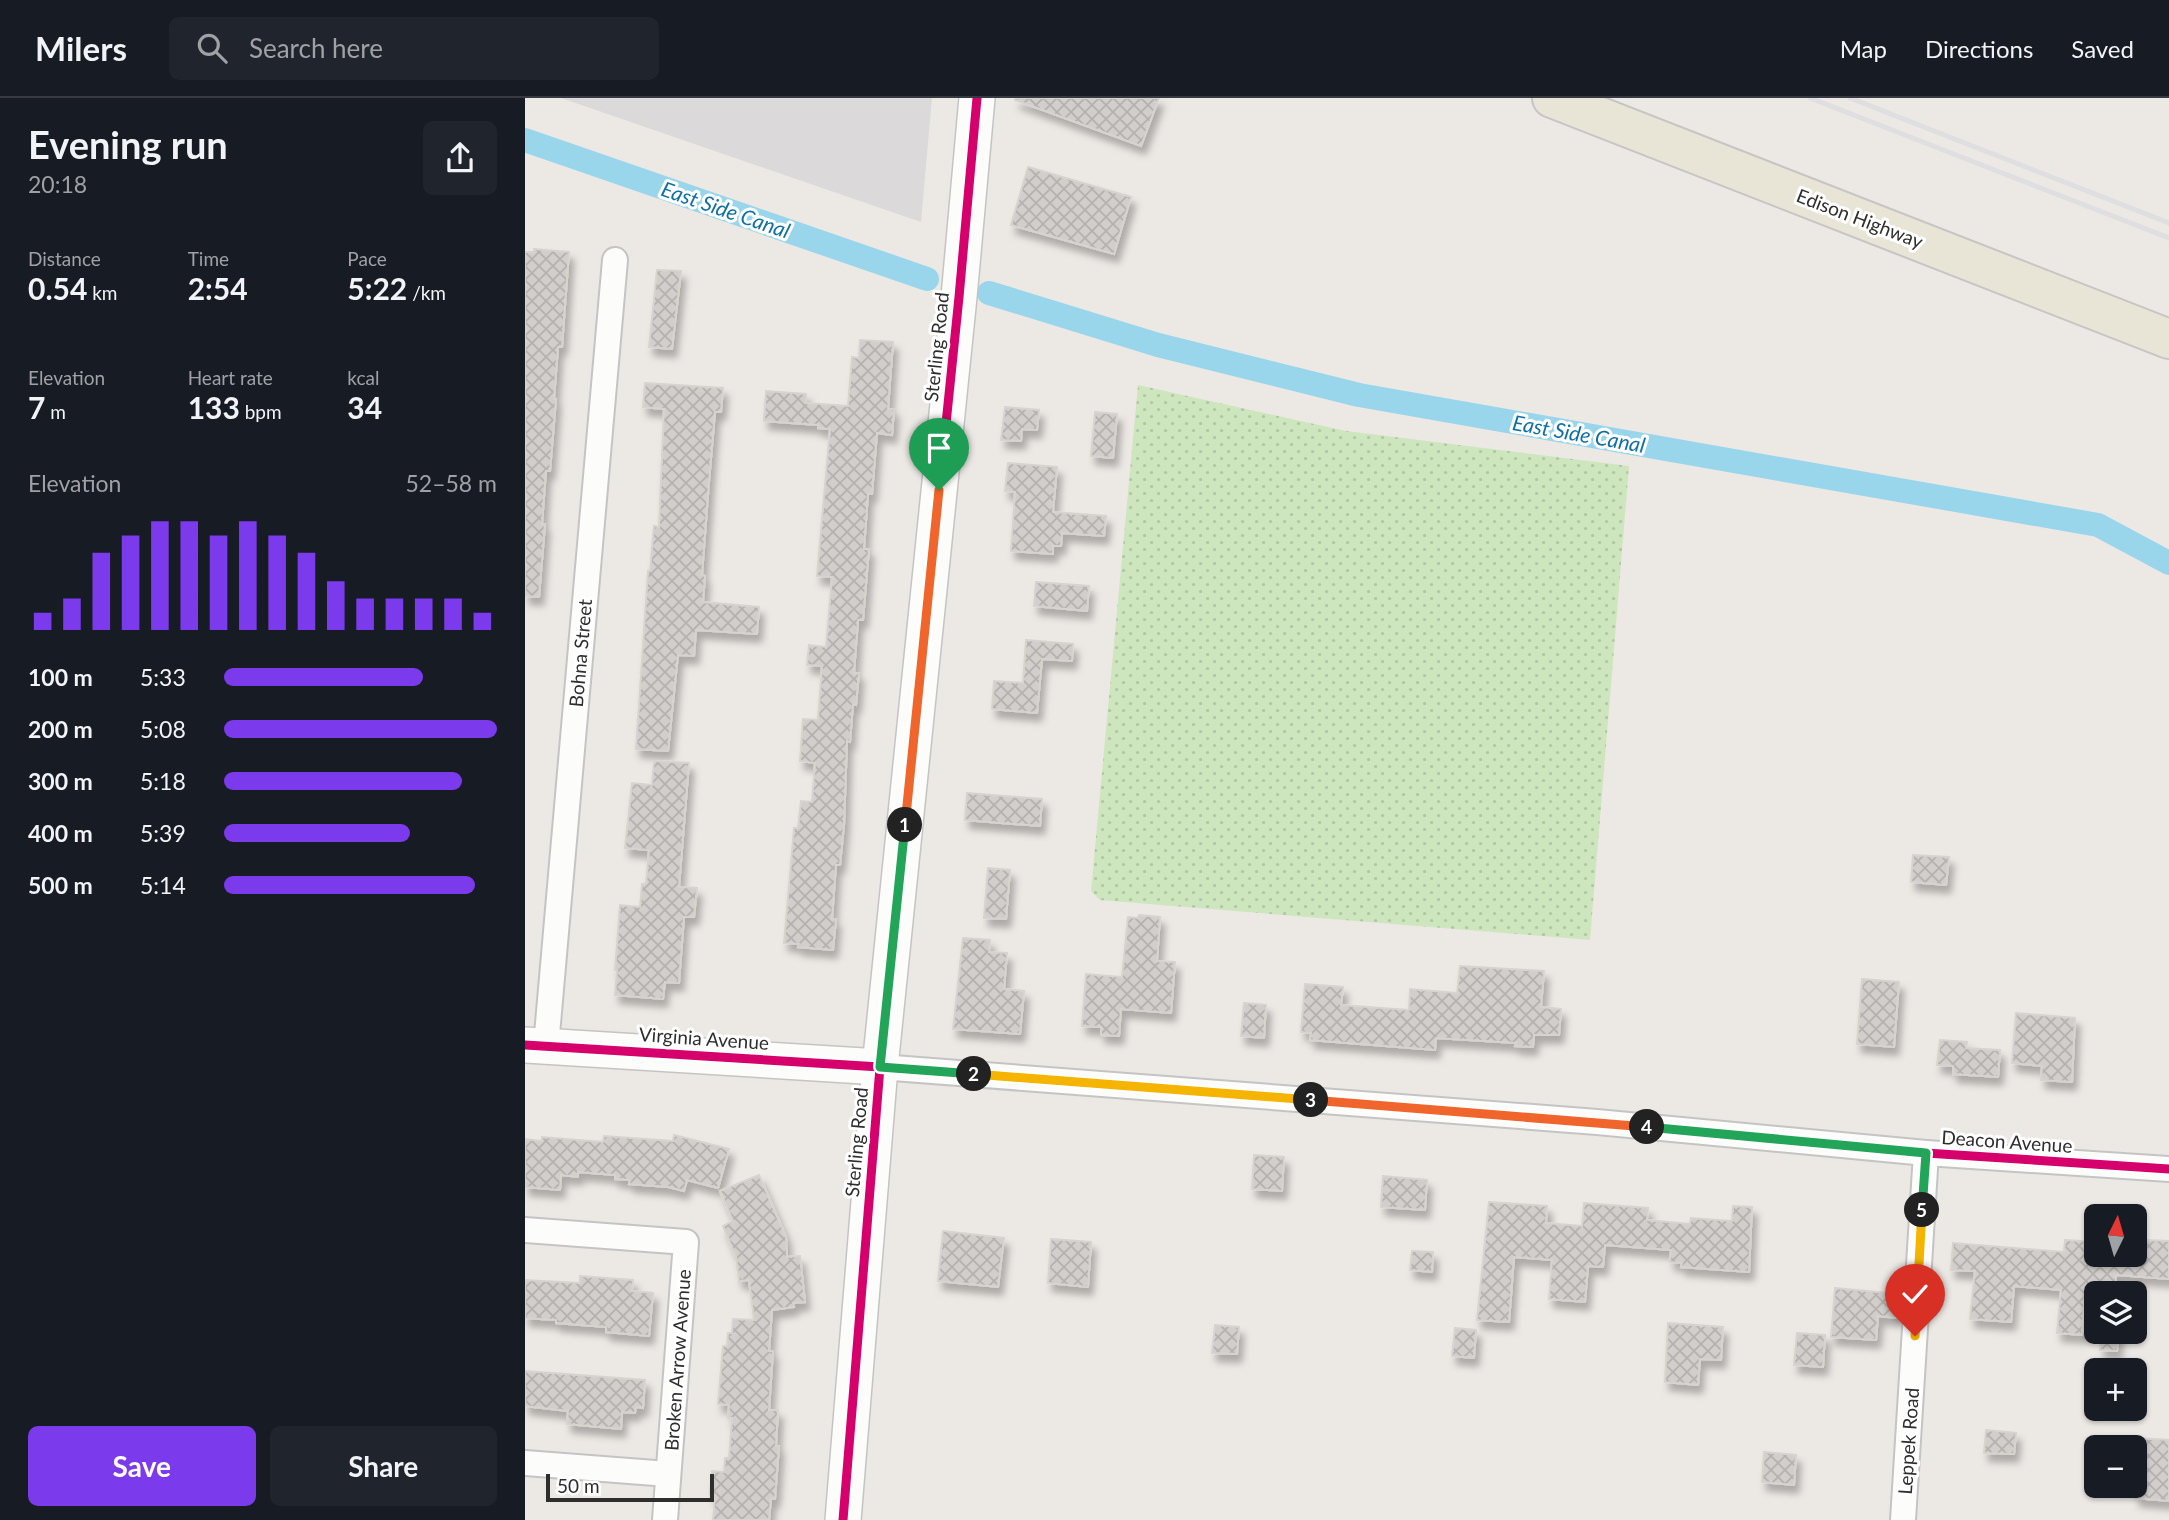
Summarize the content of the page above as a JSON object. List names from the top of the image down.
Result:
{
  "streets": {
    "main road": ["Edison Highway"],
    "street": [
      "Sterling Road",
      "Bohna Street",
      "Virginia Avenue",
      "Deacon Avenue",
      "Broken Arrow Avenue",
      "Leppek Road"
    ]
  },
  "crossings": [
    ["Sterling Road", "Virginia Avenue"],
    ["Sterling Road", "Deacon Avenue"],
    ["Bohna Street", "Virginia Avenue"],
    ["Virginia Avenue", "Deacon Avenue"],
    ["Deacon Avenue", "Leppek Road"]
  ],
  "water": ["East Side Canal"],
  "scale_bar": "50 m",
  "north": "top",
  "page": {
    "header": "Milers",
    "search": "Search here",
    "nav": ["Map", "Directions", "Saved"],
    "heading": ["Evening run", "20:18"],
    "stats": [
      ["Distance", "0.54 km"],
      ["Time", "2:54"],
      ["Pace", "5:22 /km"],
      ["Elevation", "7 m"],
      ["Heart rate", "133 bpm"],
      ["kcal", "34"]
    ],
    "chart": ["Elevation", "52–58 m"],
    "list": [
      {
        "name": "100 m",
        "note": "5:33"
      },
      {
        "name": "200 m",
        "note": "5:08"
      },
      {
        "name": "300 m",
        "note": "5:18"
      },
      {
        "name": "400 m",
        "note": "5:39"
      },
      {
        "name": "500 m",
        "note": "5:14"
      }
    ],
    "pins": [
      "1",
      "2",
      "3",
      "4",
      "5"
    ],
    "map_buttons": ["+", "−"],
    "buttons": ["Save", "Share"],
    "scale": "50 m"
  }
}
